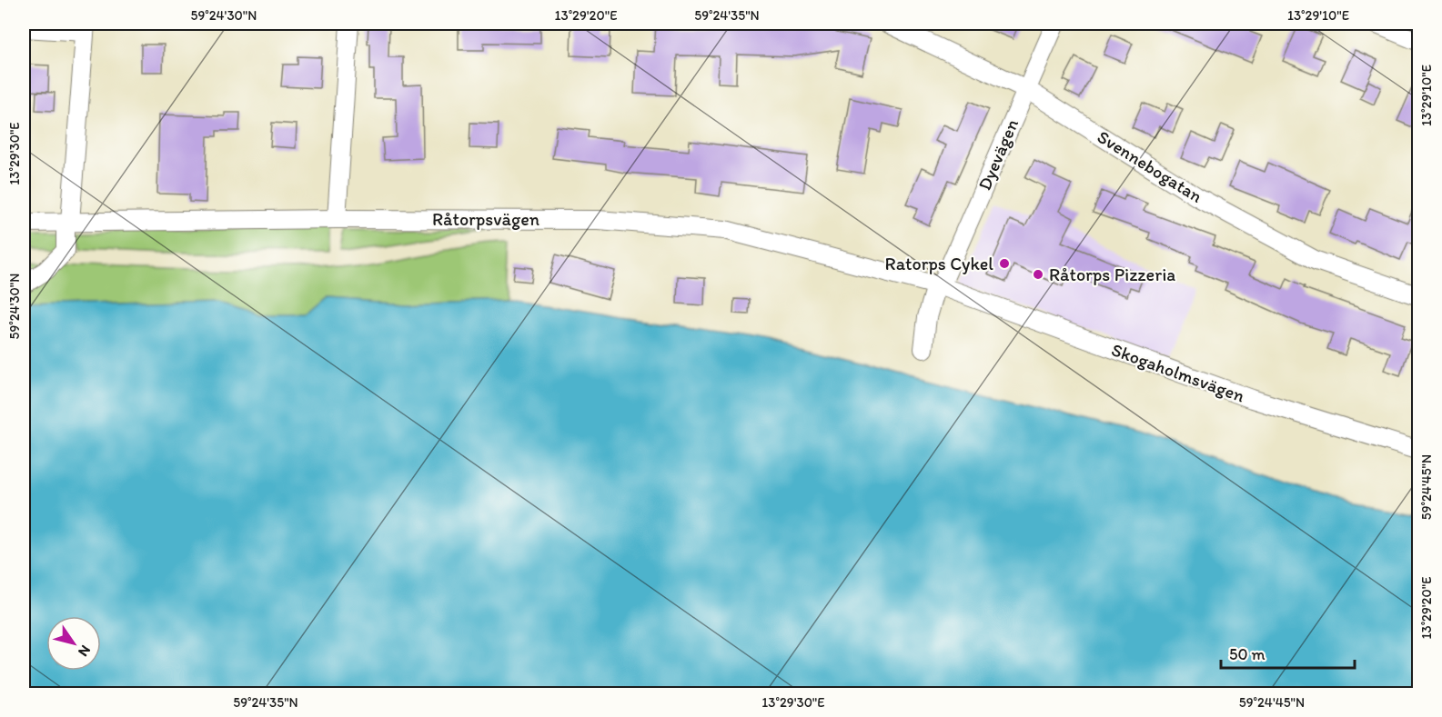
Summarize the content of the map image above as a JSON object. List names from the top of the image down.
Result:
{
  "streets": {
    "street": [
      "Dyevägen",
      "Svennebogatan",
      "Råtorpsvägen",
      "Skogaholmsvägen"
    ]
  },
  "crossings": [
    ["Dyevägen", "Svennebogatan"],
    ["Dyevägen", "Råtorpsvägen"],
    ["Dyevägen", "Skogaholmsvägen"],
    ["Råtorpsvägen", "Skogaholmsvägen"]
  ],
  "places": ["Ratorps Cykel", "Råtorps Pizzeria"],
  "scale_bar": "50 m",
  "north": "bottom right",
  "coordinates": [
    "59°24'30\"N",
    "13°29'20\"E",
    "59°24'35\"N",
    "13°29'10\"E",
    "13°29'30\"E",
    "59°24'45\"N"
  ]
}
